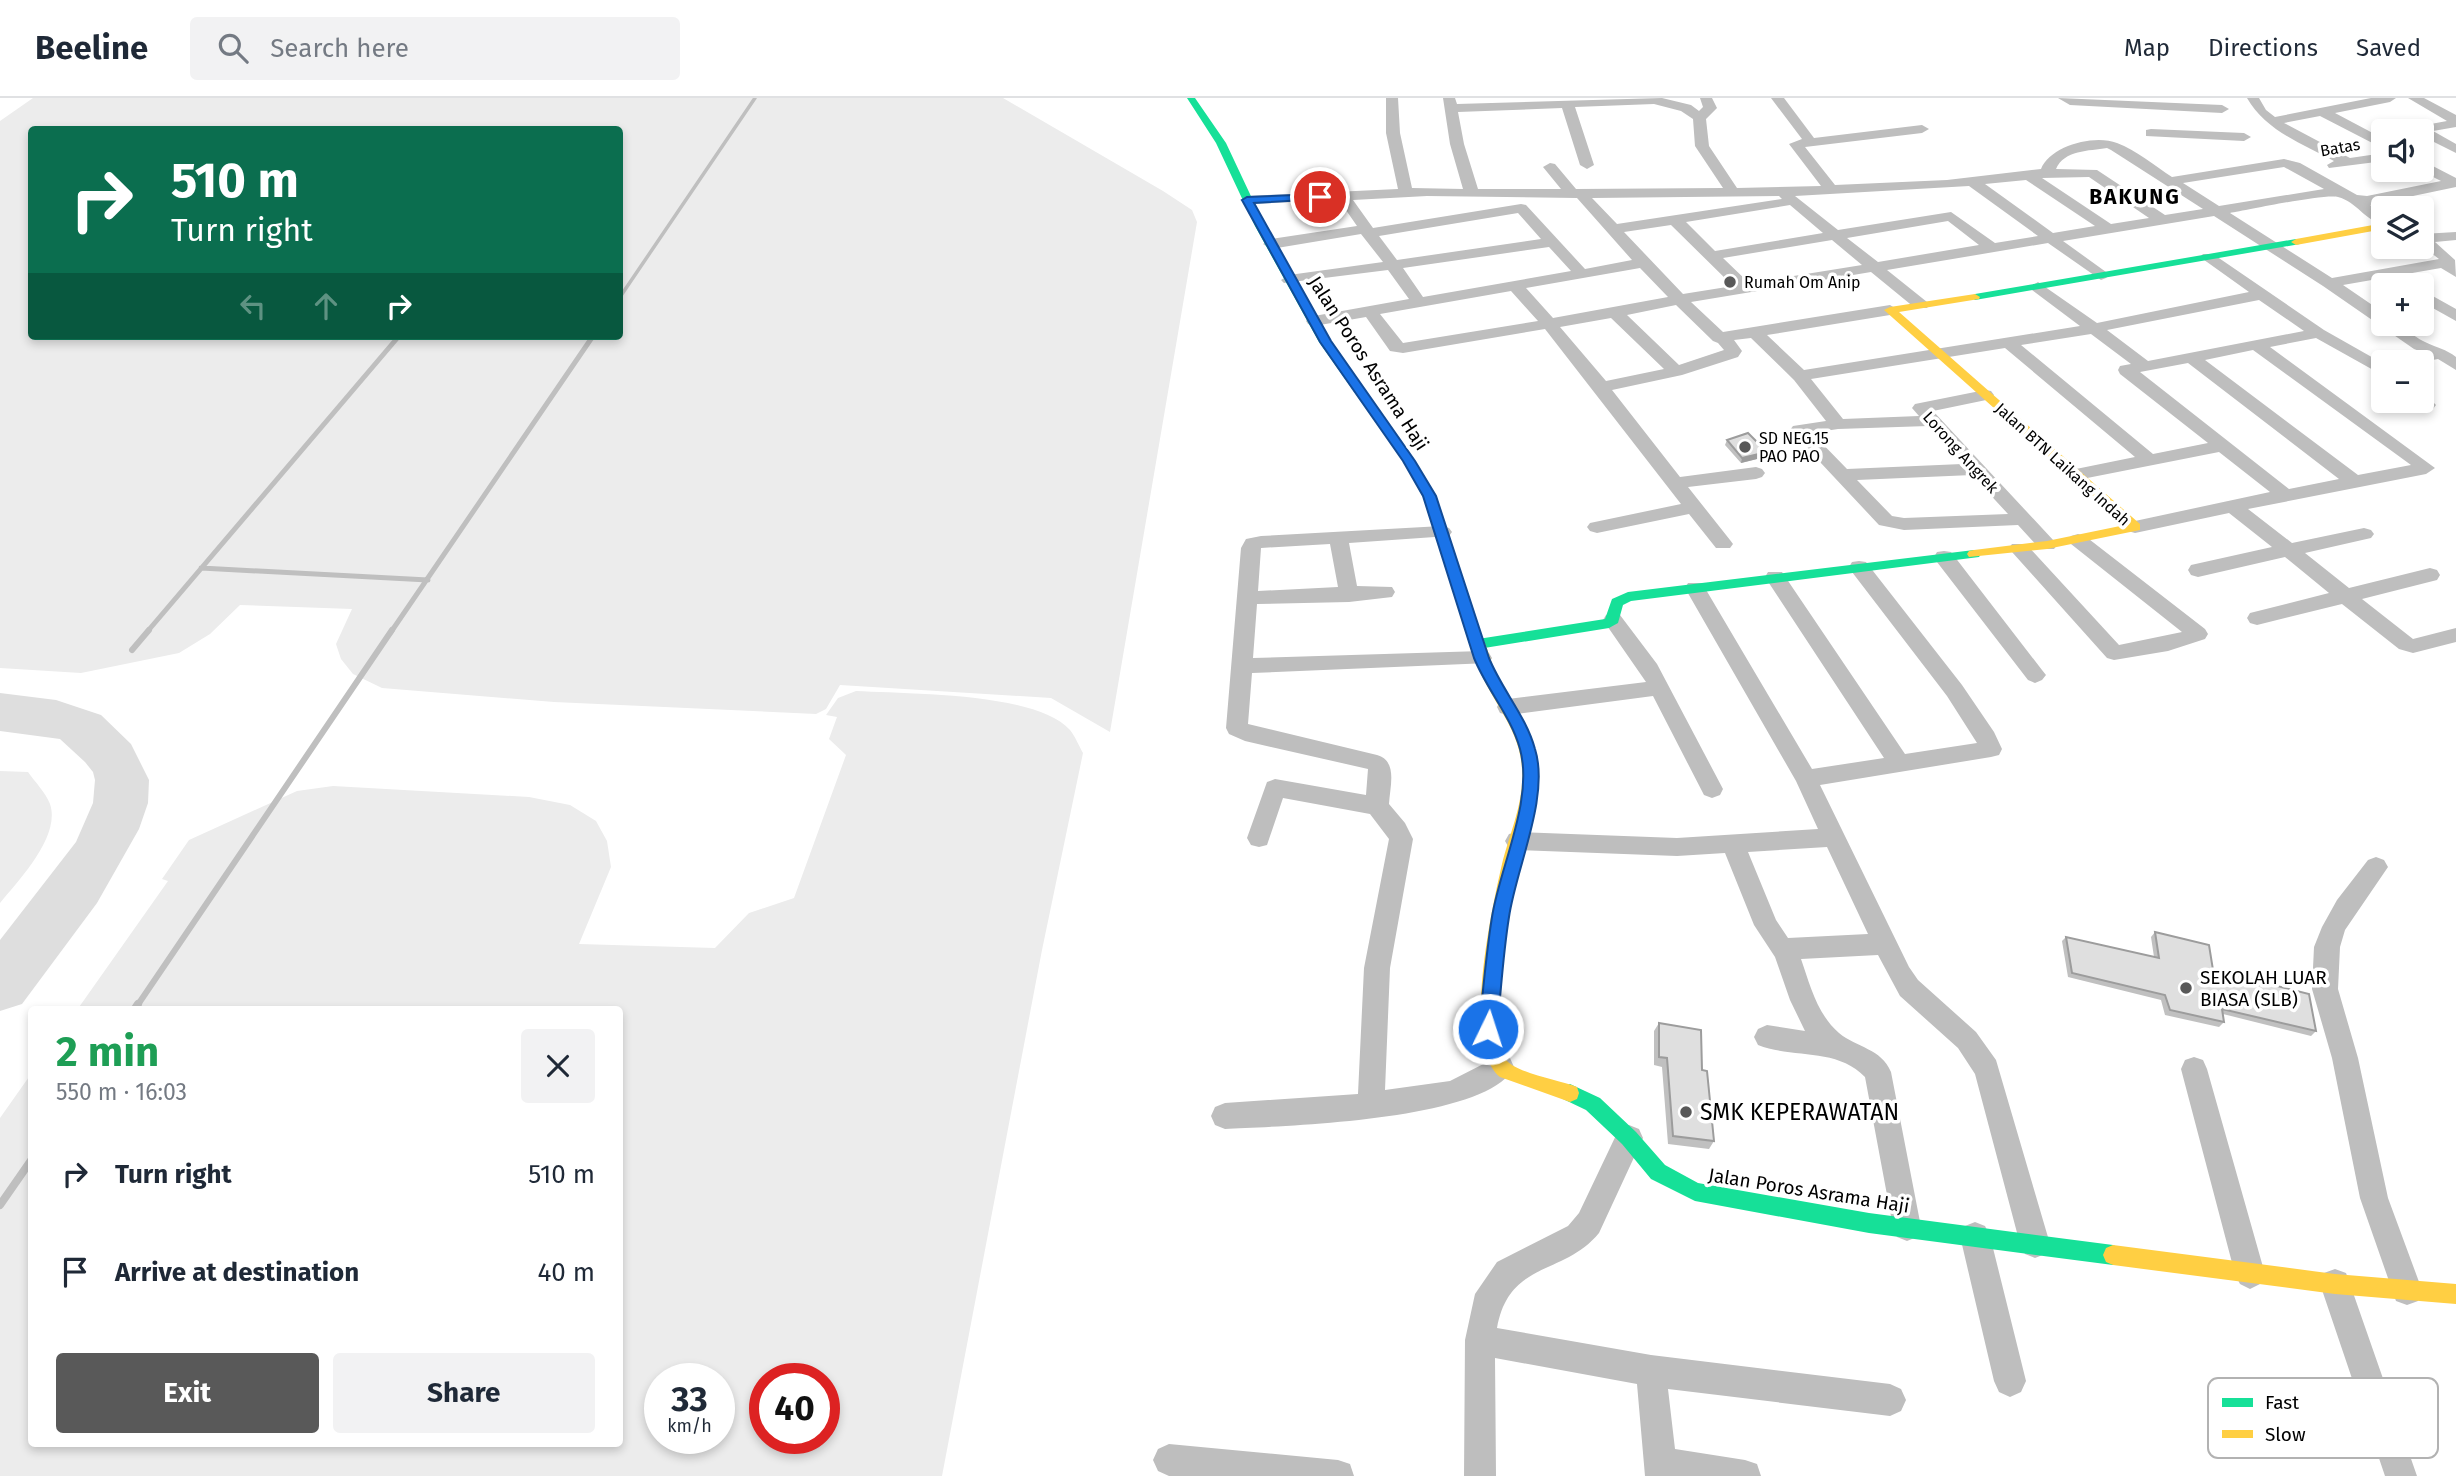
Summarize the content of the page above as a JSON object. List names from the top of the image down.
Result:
{
  "streets": {
    "street": [
      "Batas",
      "Jalan Poros Asrama Haji",
      "Lorong Angrek",
      "Jalan BTN Laikang Indah"
    ]
  },
  "crossings": [
    ["Lorong Angrek", "Jalan BTN Laikang Indah"]
  ],
  "districts": ["BAKUNG"],
  "places": [
    "Rumah Om Anip",
    "SD NEG.15 PAO PAO",
    "SEKOLAH LUAR BIASA (SLB)",
    "SMK KEPERAWATAN"
  ],
  "legend": ["Fast", "Slow"],
  "page": {
    "header": "Beeline",
    "search": "Search here",
    "nav": ["Map", "Directions", "Saved"],
    "map_buttons": ["+", "−"],
    "turn": ["510 m", "Turn right"],
    "heading": ["2 min", "550 m · 16:03"],
    "list": [
      {
        "name": "Turn right",
        "value": "510 m"
      },
      {
        "name": "Arrive at destination",
        "value": "40 m"
      }
    ],
    "buttons": ["Exit", "Share"],
    "speed": "33 km/h",
    "limit": "40"
  }
}
